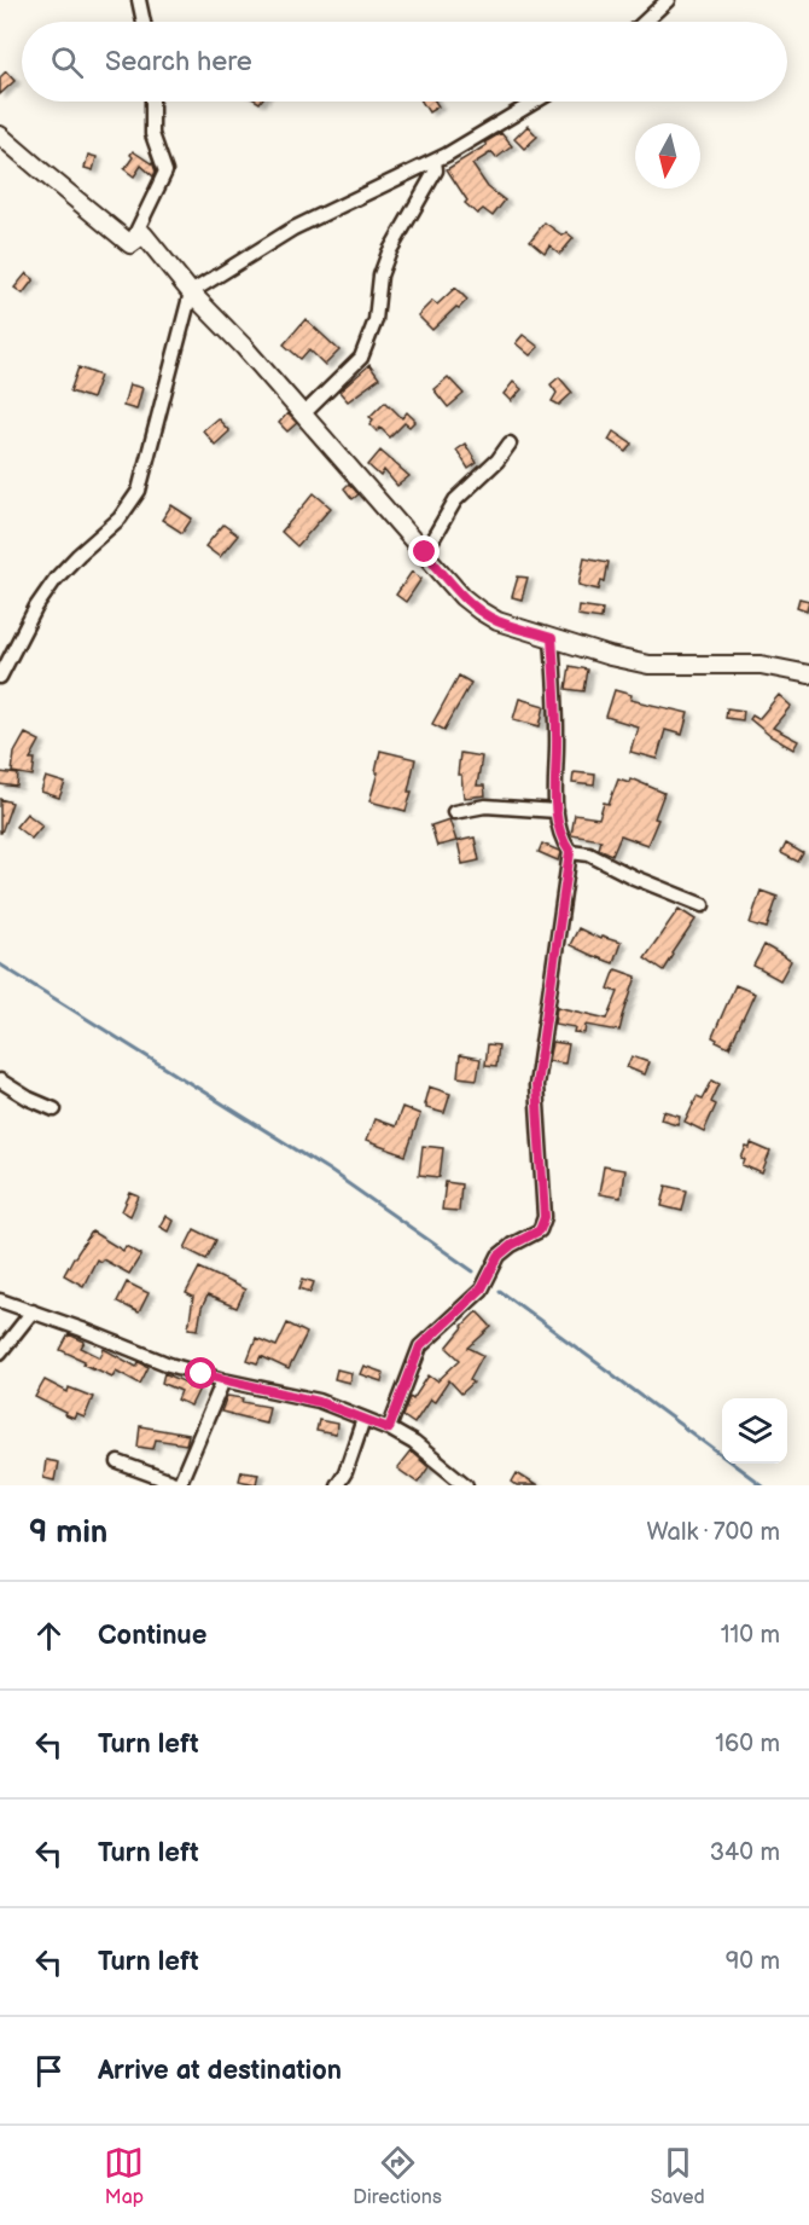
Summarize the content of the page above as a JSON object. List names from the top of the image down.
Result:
{
  "north": "bottom",
  "page": {
    "search": "Search here",
    "heading": ["9 min", "Walk · 700 m"],
    "list": [
      ["Continue", "110 m"],
      ["Turn left", "160 m"],
      ["Turn left", "340 m"],
      ["Turn left", "90 m"],
      "Arrive at destination"
    ],
    "nav": ["Map", "Directions", "Saved"]
  }
}
